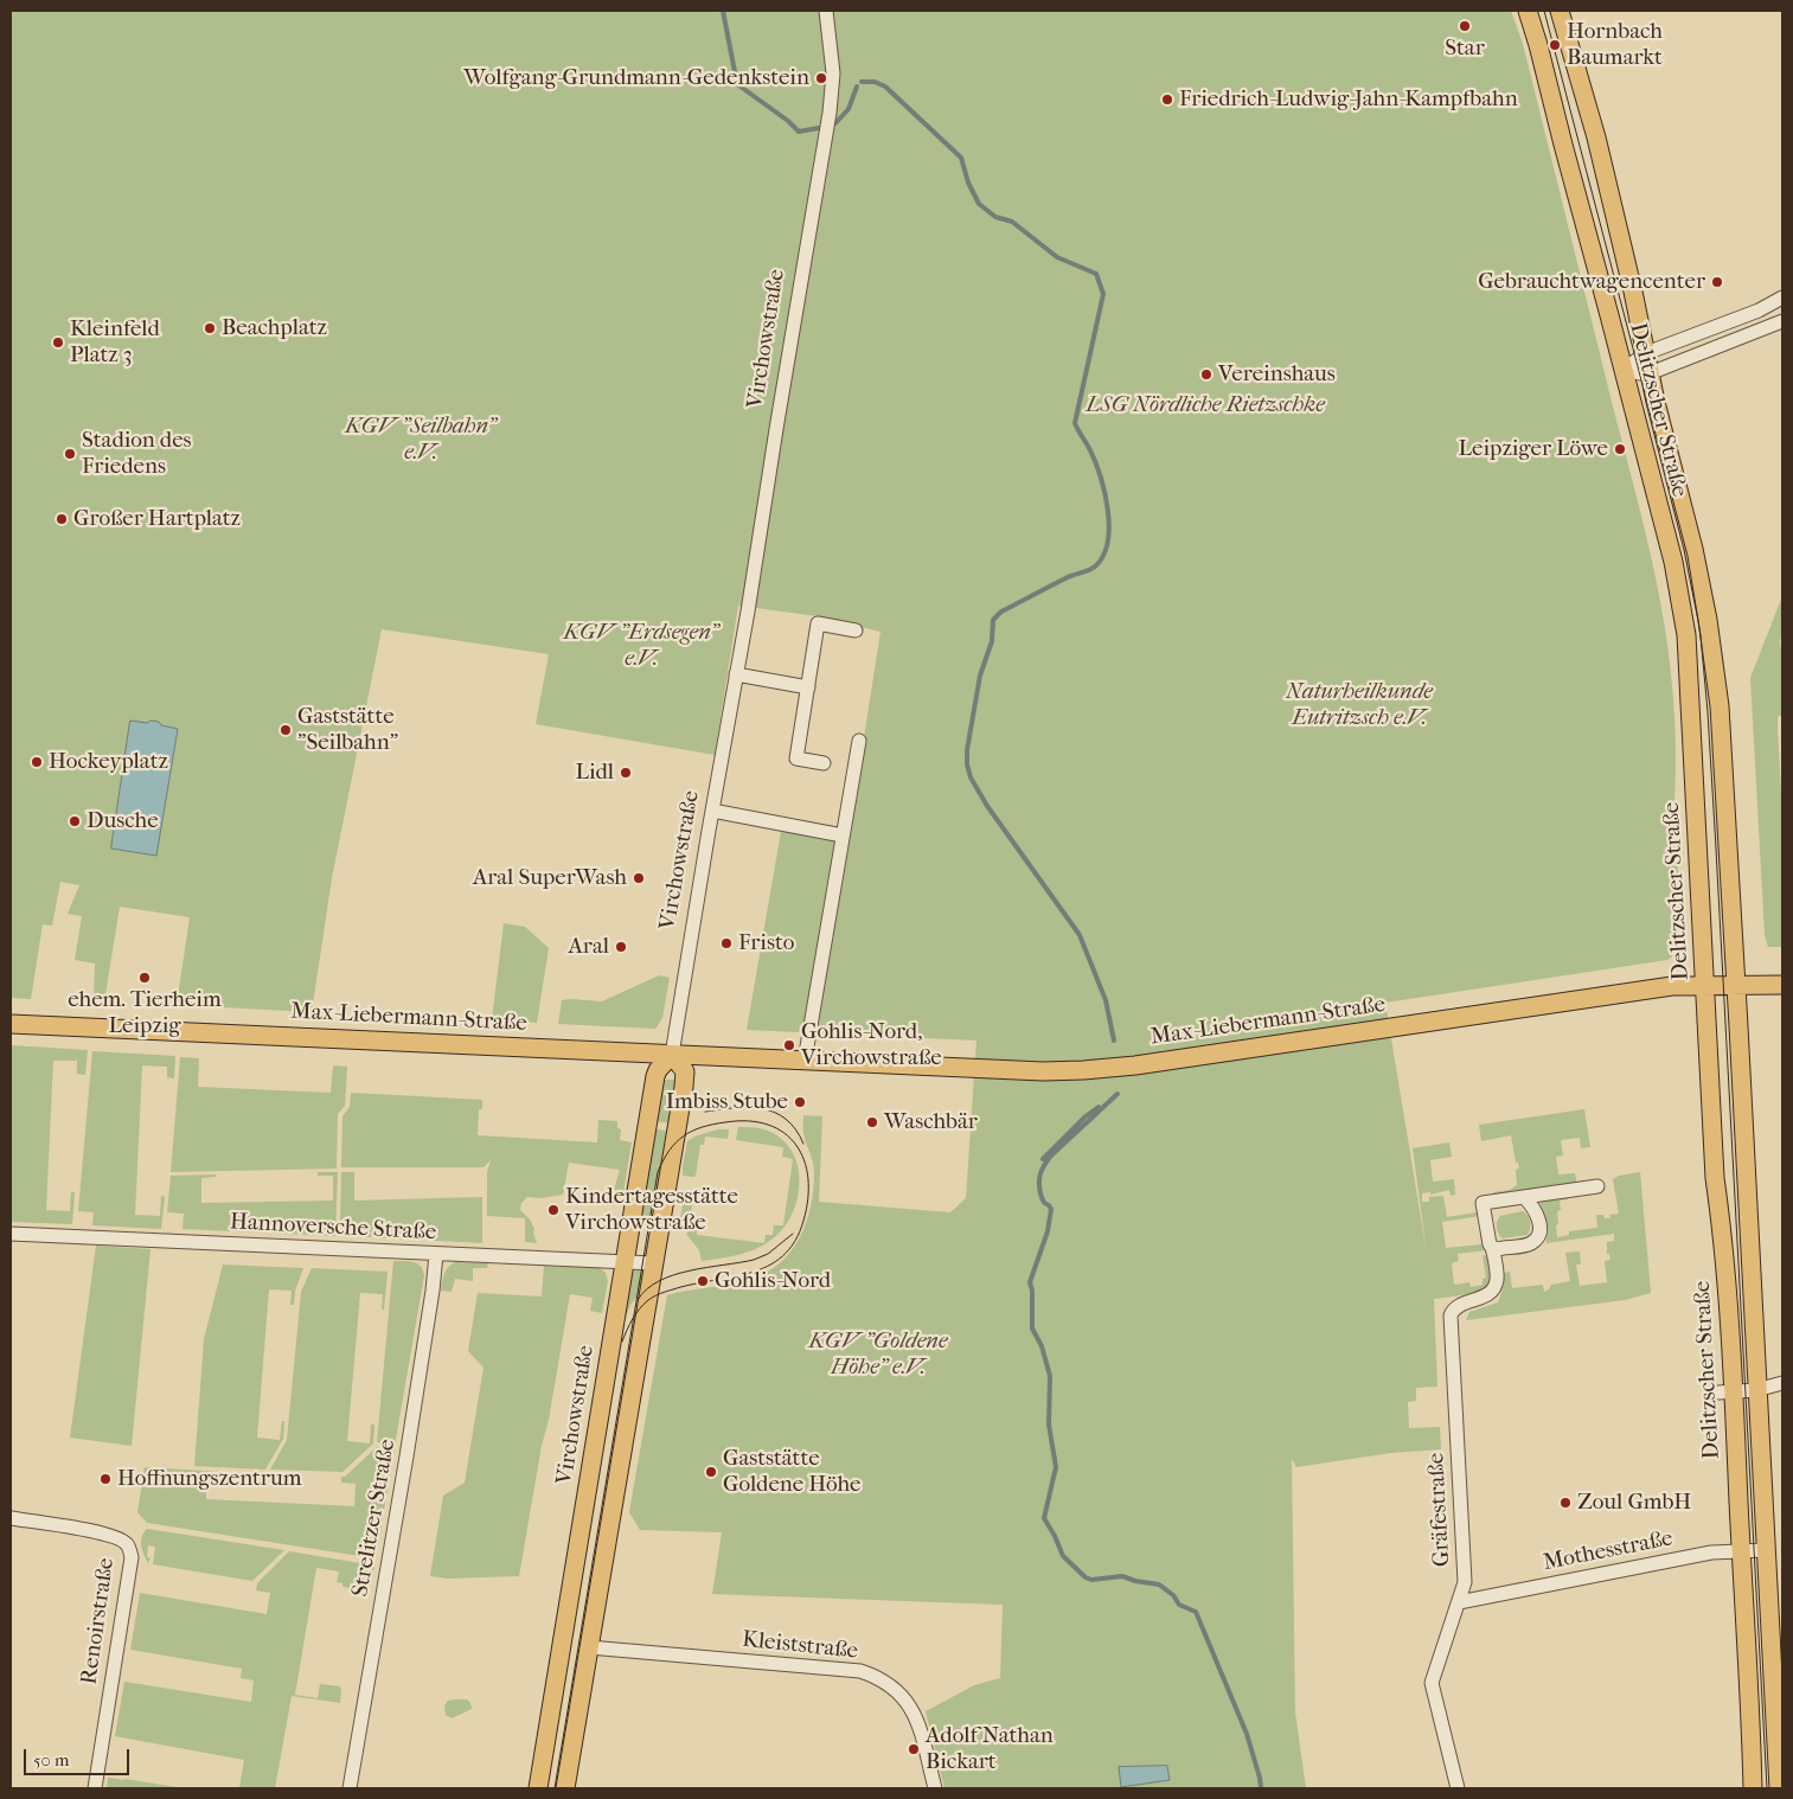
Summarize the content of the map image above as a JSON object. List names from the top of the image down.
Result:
{
  "streets": {
    "main road": ["Virchowstraße", "Delitzscher Straße", "Max-Liebermann-Straße"],
    "street": [
      "Hannoversche Straße",
      "Gräfestraße",
      "Strelitzer Straße",
      "Mothesstraße",
      "Renoirstraße",
      "Kleiststraße"
    ]
  },
  "crossings": [
    ["Virchowstraße", "Max-Liebermann-Straße"],
    ["Virchowstraße", "Hannoversche Straße"],
    ["Delitzscher Straße", "Max-Liebermann-Straße"],
    ["Delitzscher Straße", "Mothesstraße"],
    ["Hannoversche Straße", "Strelitzer Straße"],
    ["Gräfestraße", "Mothesstraße"]
  ],
  "parks": [
    "LSG Nördliche Rietzschke",
    "KGV \"Seilbahn\" e.V.",
    "KGV \"Erdsegen\" e.V.",
    "Naturheilkunde Eutritzsch e.V.",
    "KGV \"Goldene Höhe\" e.V."
  ],
  "places": [
    "Star",
    "Hornbach Baumarkt",
    "Wolfgang-Grundmann-Gedenkstein",
    "Friedrich-Ludwig-Jahn-Kampfbahn",
    "Gebrauchtwagencenter",
    "Beachplatz",
    "Kleinfeld Platz 3",
    "Vereinshaus",
    "Leipziger Löwe",
    "Stadion des Friedens",
    "Großer Hartplatz",
    "Gaststätte \"Seilbahn\"",
    "Hockeyplatz",
    "Lidl",
    "Dusche",
    "Aral SuperWash",
    "Fristo",
    "Aral",
    "ehem. Tierheim Leipzig",
    "Gohlis-Nord, Virchowstraße",
    "Imbiss Stube",
    "Waschbär",
    "Kindertagesstätte Virchowstraße",
    "Gohlis-Nord",
    "Gaststätte Goldene Höhe",
    "Hoffnungszentrum",
    "Zoul GmbH",
    "Adolf Nathan Bickart"
  ],
  "scale_bar": "50 m"
}
